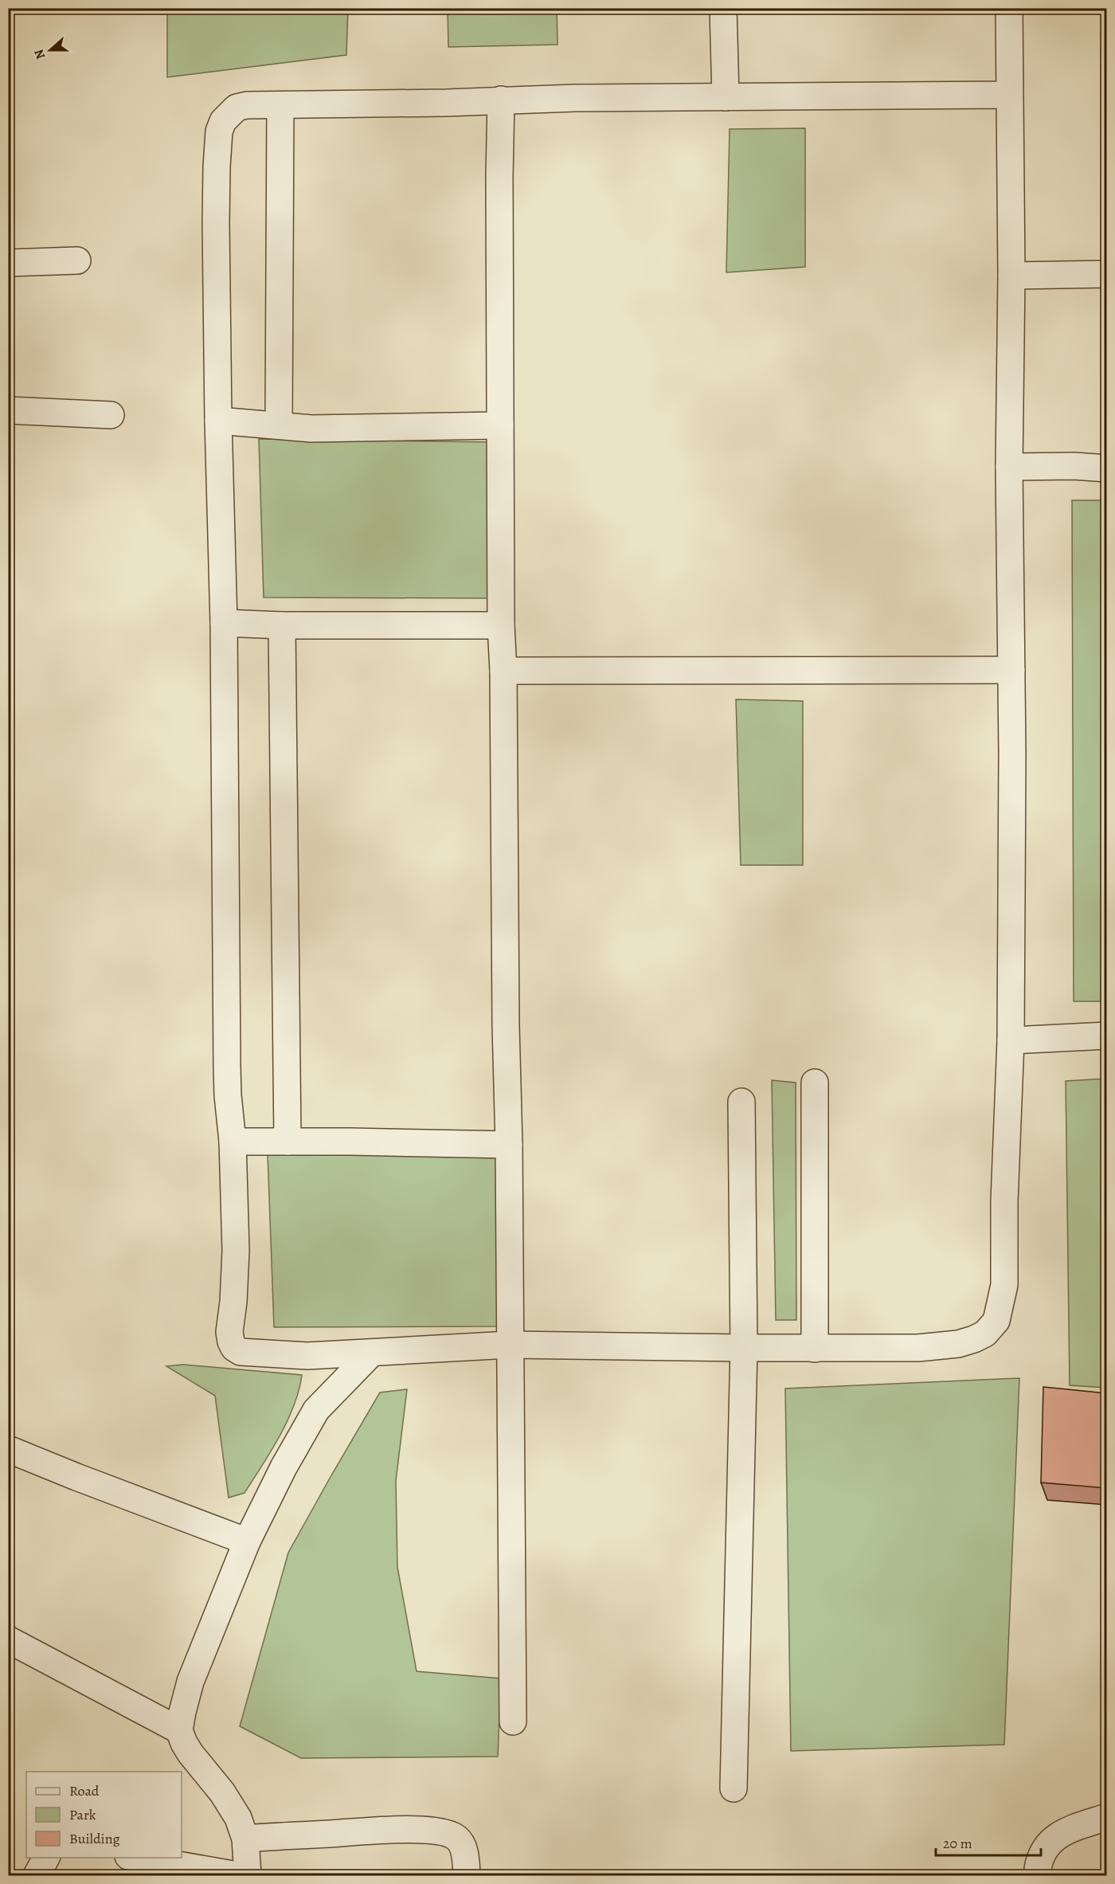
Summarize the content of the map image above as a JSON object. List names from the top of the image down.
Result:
{
  "legend": ["Road", "Park", "Building"],
  "scale_bar": "20 m",
  "north": "left"
}
